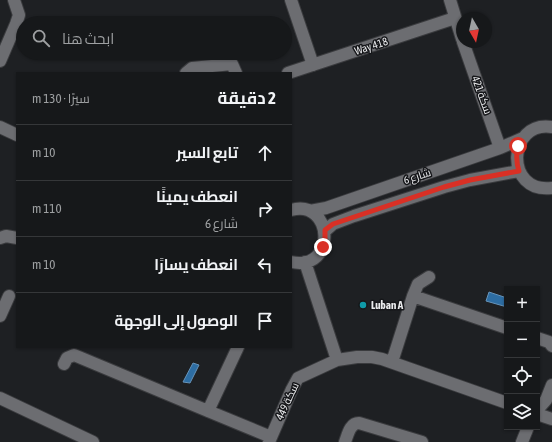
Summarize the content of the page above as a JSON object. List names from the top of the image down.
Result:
{
  "streets": {
    "street": [
      "Way 418",
      "سكة 421",
      "شارع 6",
      "سكة 449"
    ]
  },
  "crossings": [
    ["سكة 421", "شارع 6"]
  ],
  "places": ["Luban A"],
  "north": "bottom",
  "page": {
    "search": "ابحث هنا",
    "heading": ["2 دقيقة", "سيرًا · 130 m"],
    "list": [
      ["تابع السير", "10 m"],
      ["انعطف يمينًا", "شارع 6", "110 m"],
      ["انعطف يسارًا", "10 m"],
      "الوصول إلى الوجهة"
    ],
    "map_buttons": ["+", "−"]
  }
}
